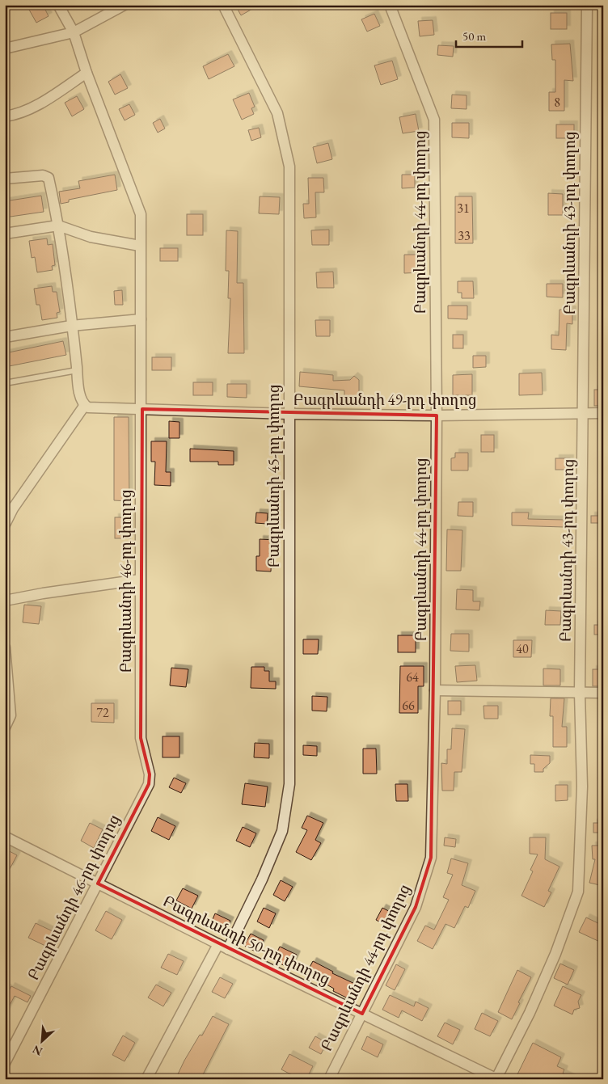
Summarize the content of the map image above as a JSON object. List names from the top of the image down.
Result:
{
  "streets": {
    "street": [
      "Բագրևանդի 44-րդ փողոց",
      "Բագրևանդի 43-րդ փողոց",
      "Բագրևանդի 49-րդ փողոց",
      "Բագրևանդի 45-րդ փողոց",
      "Բագրևանդի 46-րդ փողոց",
      "Բագրևանդի 50-րդ փողոց"
    ]
  },
  "crossings": [
    ["Բագրևանդի 44-րդ փողոց", "Բագրևանդի 49-րդ փողոց"],
    ["Բագրևանդի 44-րդ փողոց", "Բագրևանդի 50-րդ փողոց"],
    ["Բագրևանդի 43-րդ փողոց", "Բագրևանդի 49-րդ փողոց"],
    ["Բագրևանդի 43-րդ փողոց", "Բագրևանդի 50-րդ փողոց"],
    ["Բագրևանդի 49-րդ փողոց", "Բագրևանդի 45-րդ փողոց"],
    ["Բագրևանդի 49-րդ փողոց", "Բագրևանդի 46-րդ փողոց"],
    ["Բագրևանդի 45-րդ փողոց", "Բագրևանդի 50-րդ փողոց"],
    ["Բագրևանդի 46-րդ փողոց", "Բագրևանդի 50-րդ փողոց"]
  ],
  "house_numbers": [
    "8",
    "31",
    "33",
    "40",
    "64",
    "66",
    "72"
  ],
  "scale_bar": "50 m",
  "north": "bottom left"
}
